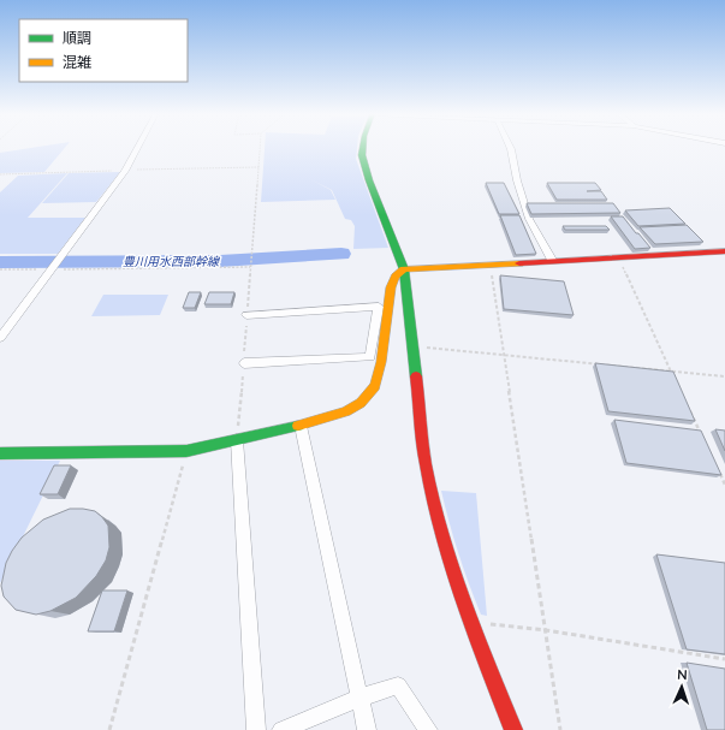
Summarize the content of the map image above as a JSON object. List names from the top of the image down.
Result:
{
  "water": ["豊川用水西部幹線"],
  "legend": ["順調", "混雑"],
  "north": "top"
}
